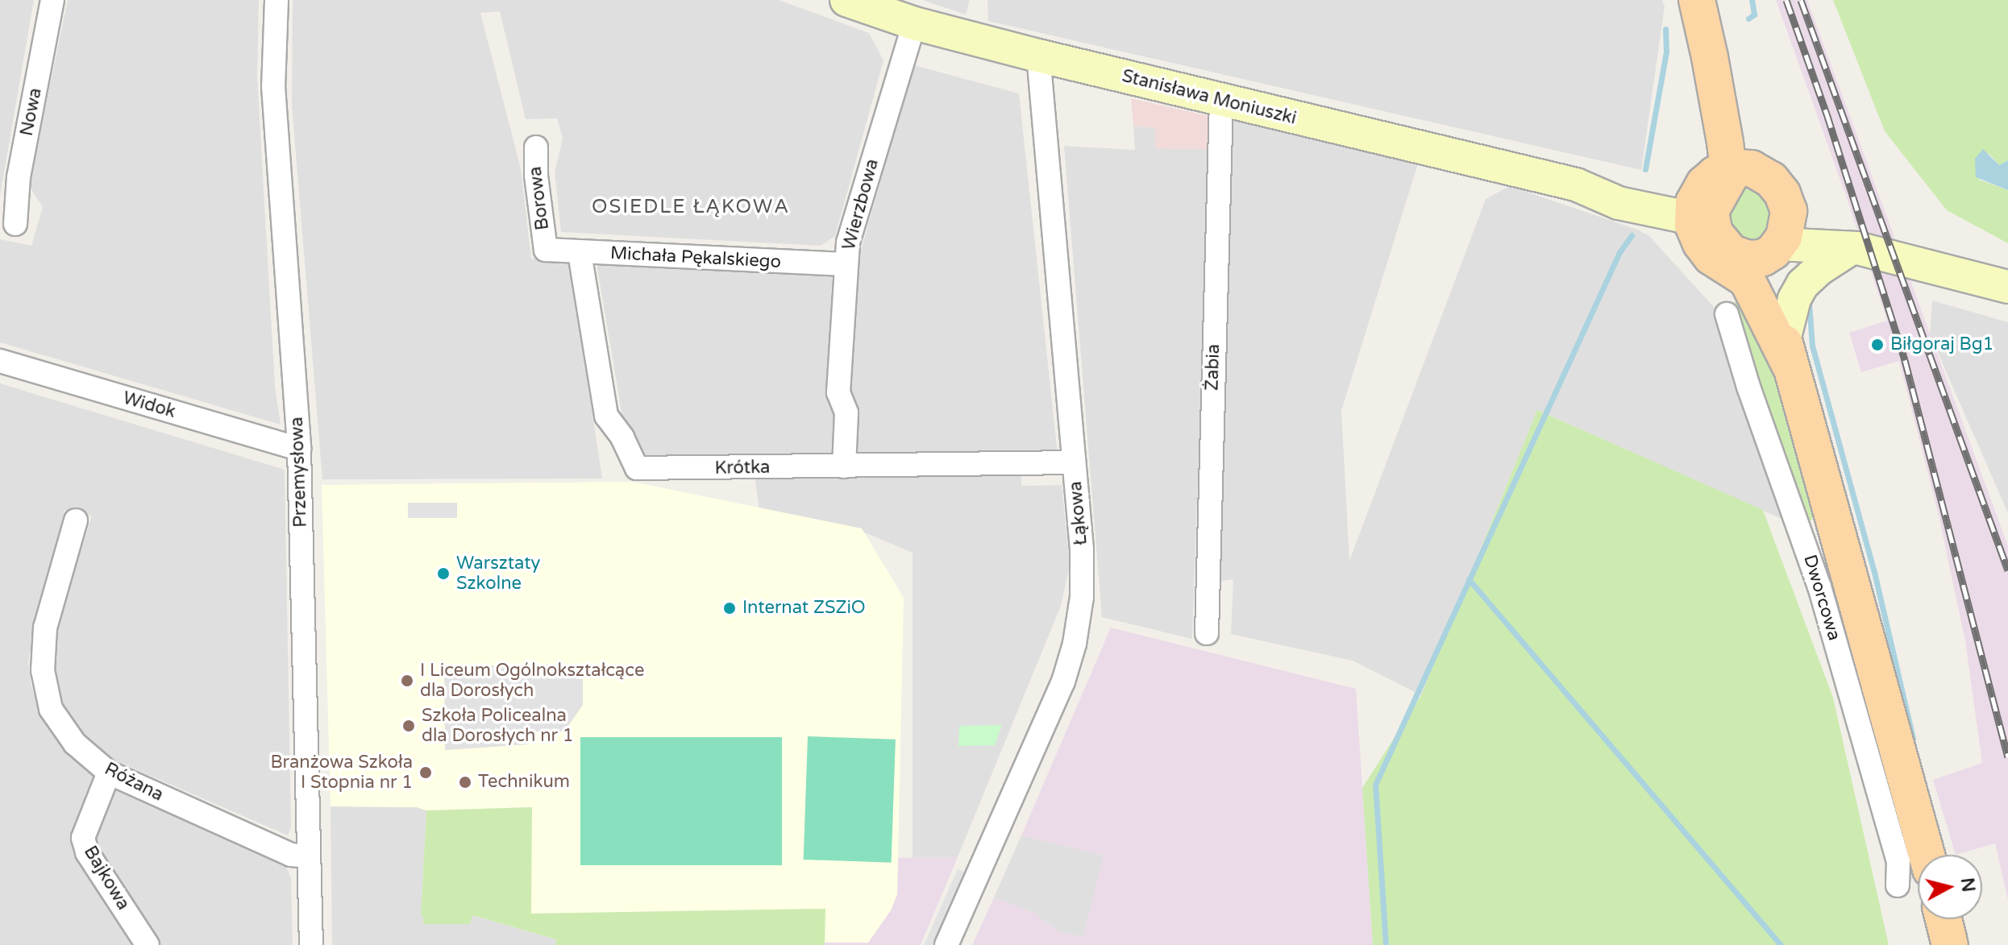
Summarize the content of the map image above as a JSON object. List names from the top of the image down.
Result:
{
  "streets": {
    "street": [
      "Stanisława Moniuszki",
      "Nowa",
      "Borowa",
      "Wierzbowa",
      "Michała Pękalskiego",
      "Żabia",
      "Widok",
      "Krótka",
      "Przemysłowa",
      "Łąkowa",
      "Dworcowa",
      "Różana",
      "Bajkowa"
    ]
  },
  "crossings": [
    ["Stanisława Moniuszki", "Wierzbowa"],
    ["Stanisława Moniuszki", "Żabia"],
    ["Stanisława Moniuszki", "Łąkowa"],
    ["Borowa", "Michała Pękalskiego"],
    ["Wierzbowa", "Michała Pękalskiego"],
    ["Wierzbowa", "Krótka"],
    ["Michała Pękalskiego", "Krótka"],
    ["Widok", "Przemysłowa"],
    ["Krótka", "Łąkowa"],
    ["Przemysłowa", "Różana"],
    ["Różana", "Bajkowa"]
  ],
  "districts": ["OSIEDLE ŁĄKOWA"],
  "places": [
    "Biłgoraj Bg1",
    "Warsztaty Szkolne",
    "Internat ZSZiO",
    "I Liceum Ogólnokształcące dla Dorosłych",
    "Szkoła Policealna dla Dorosłych nr 1",
    "Branżowa Szkoła I Stopnia nr 1",
    "Technikum"
  ],
  "north": "right"
}
